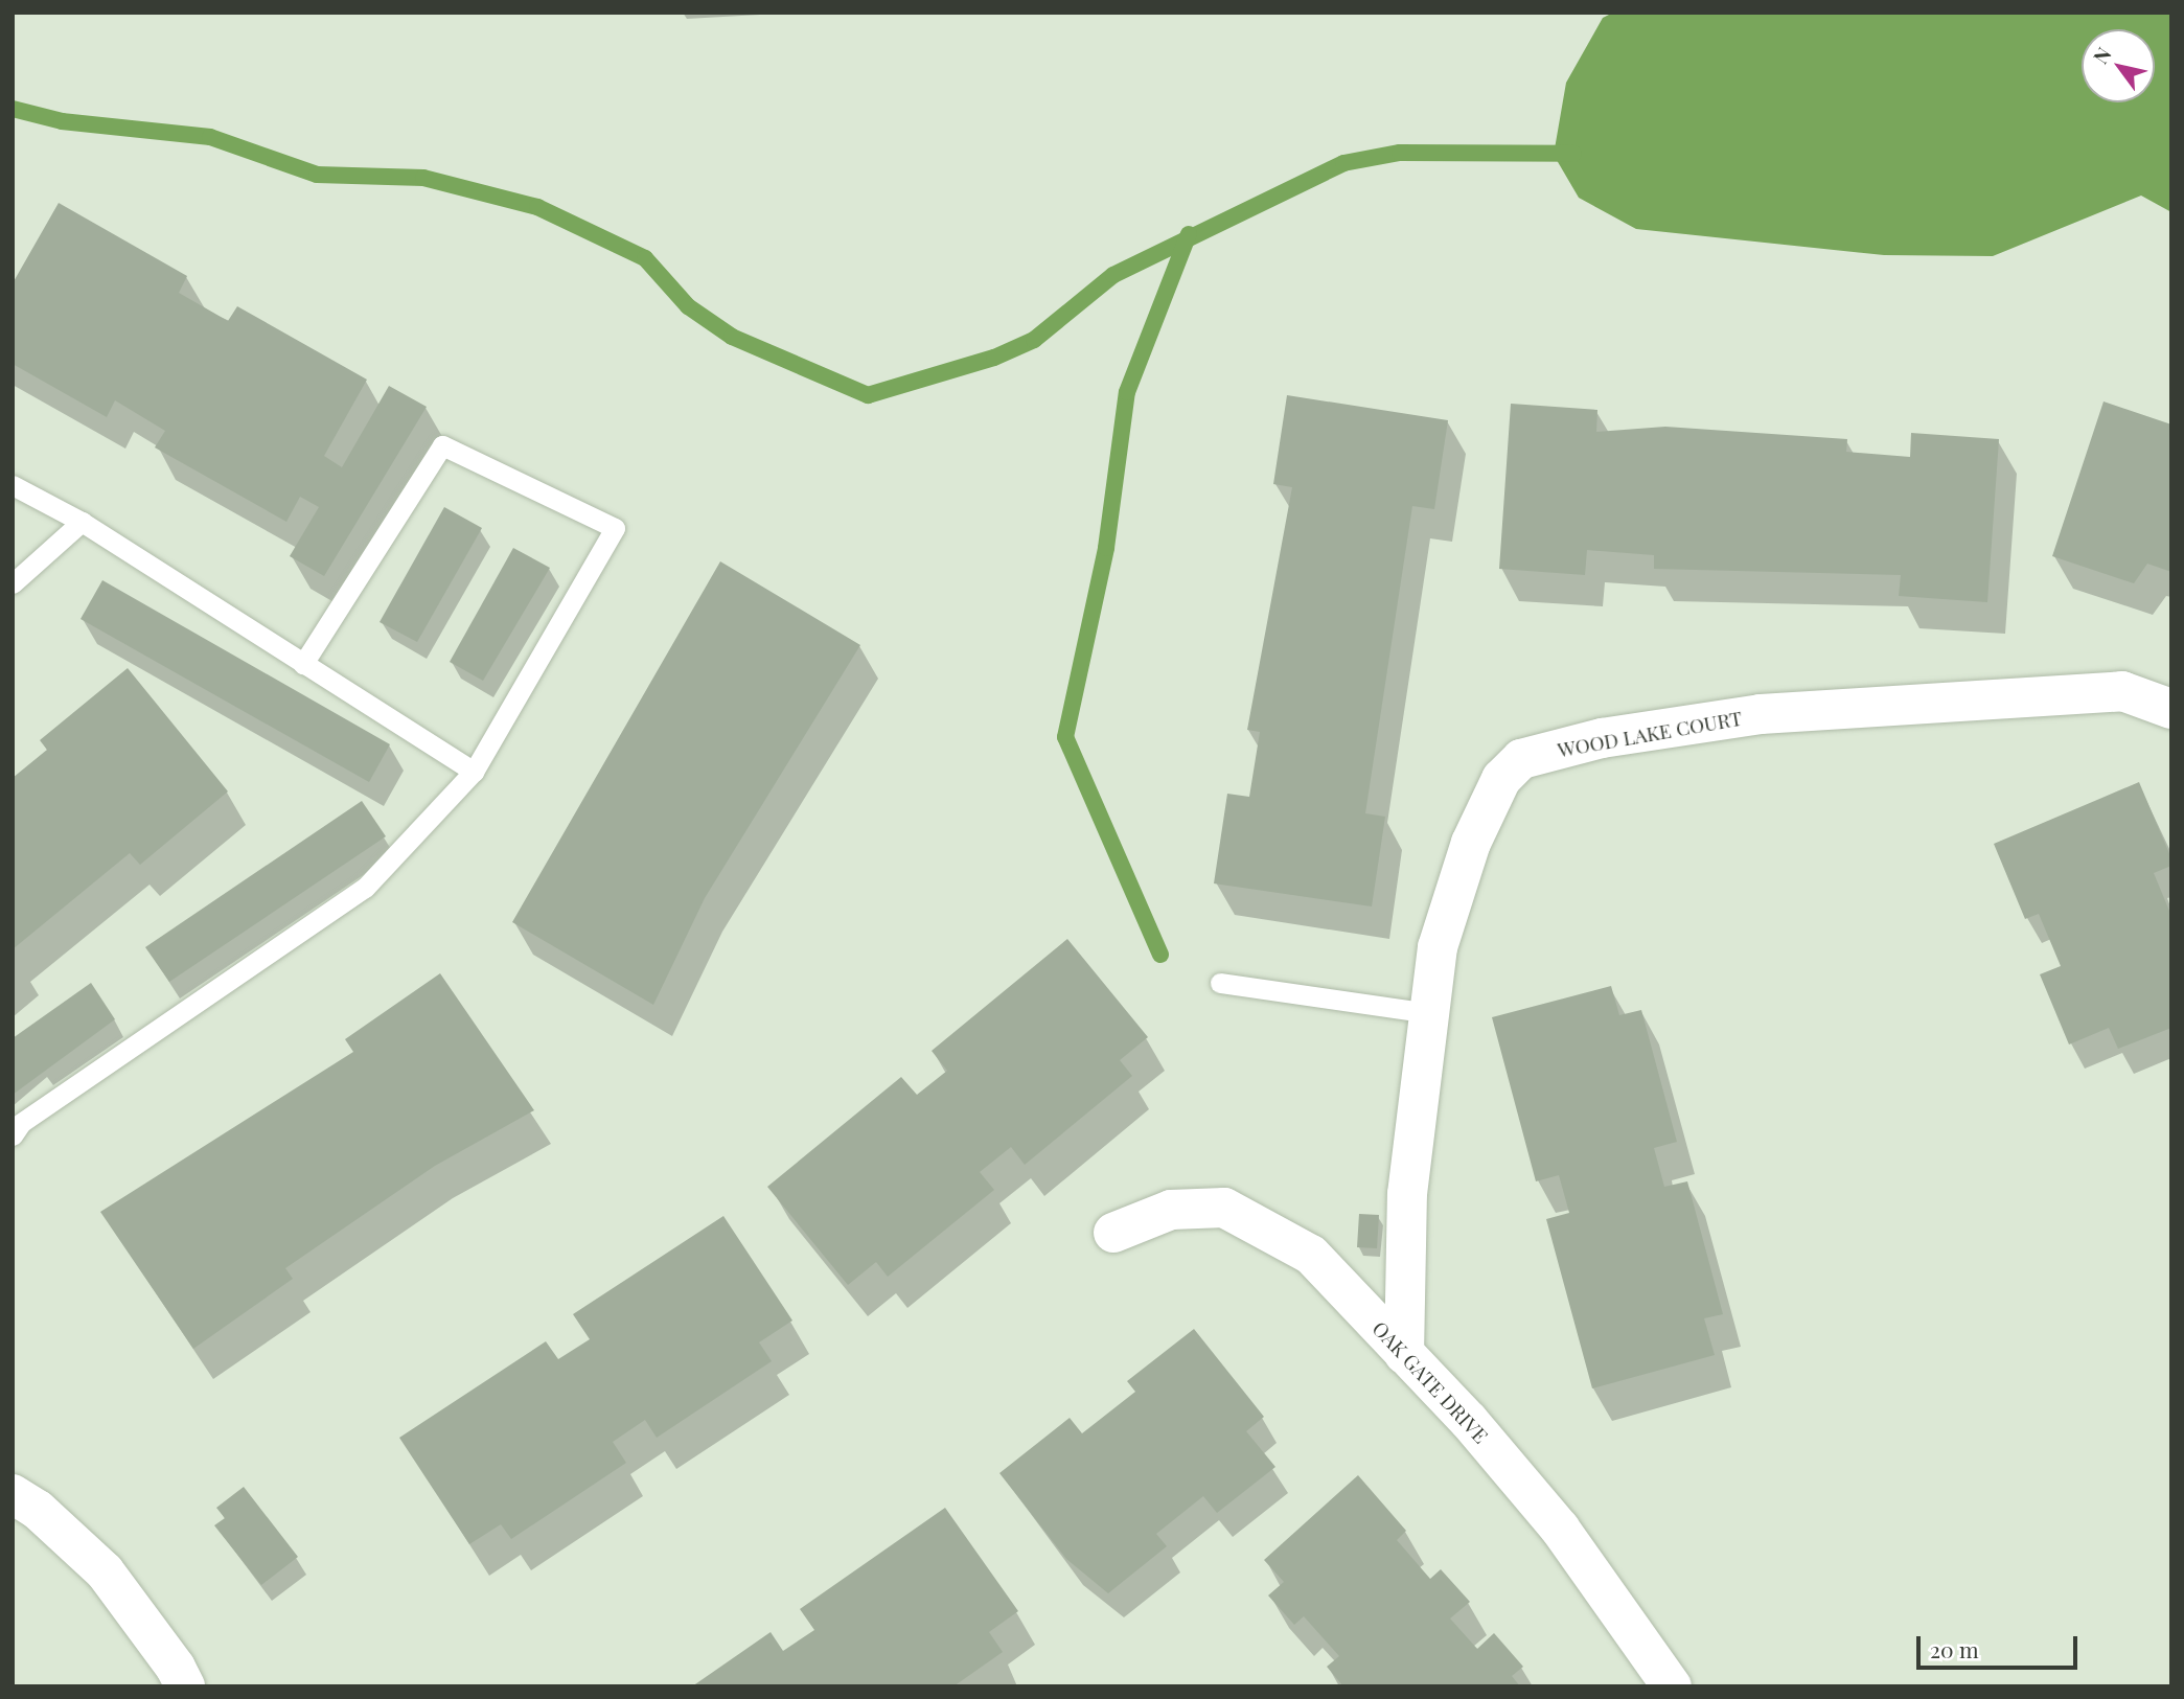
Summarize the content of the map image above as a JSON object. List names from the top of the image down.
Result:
{
  "streets": {
    "street": ["WOOD LAKE COURT", "OAK GATE DRIVE"]
  },
  "crossings": [
    ["WOOD LAKE COURT", "OAK GATE DRIVE"]
  ],
  "scale_bar": "20 m",
  "north": "top left"
}
